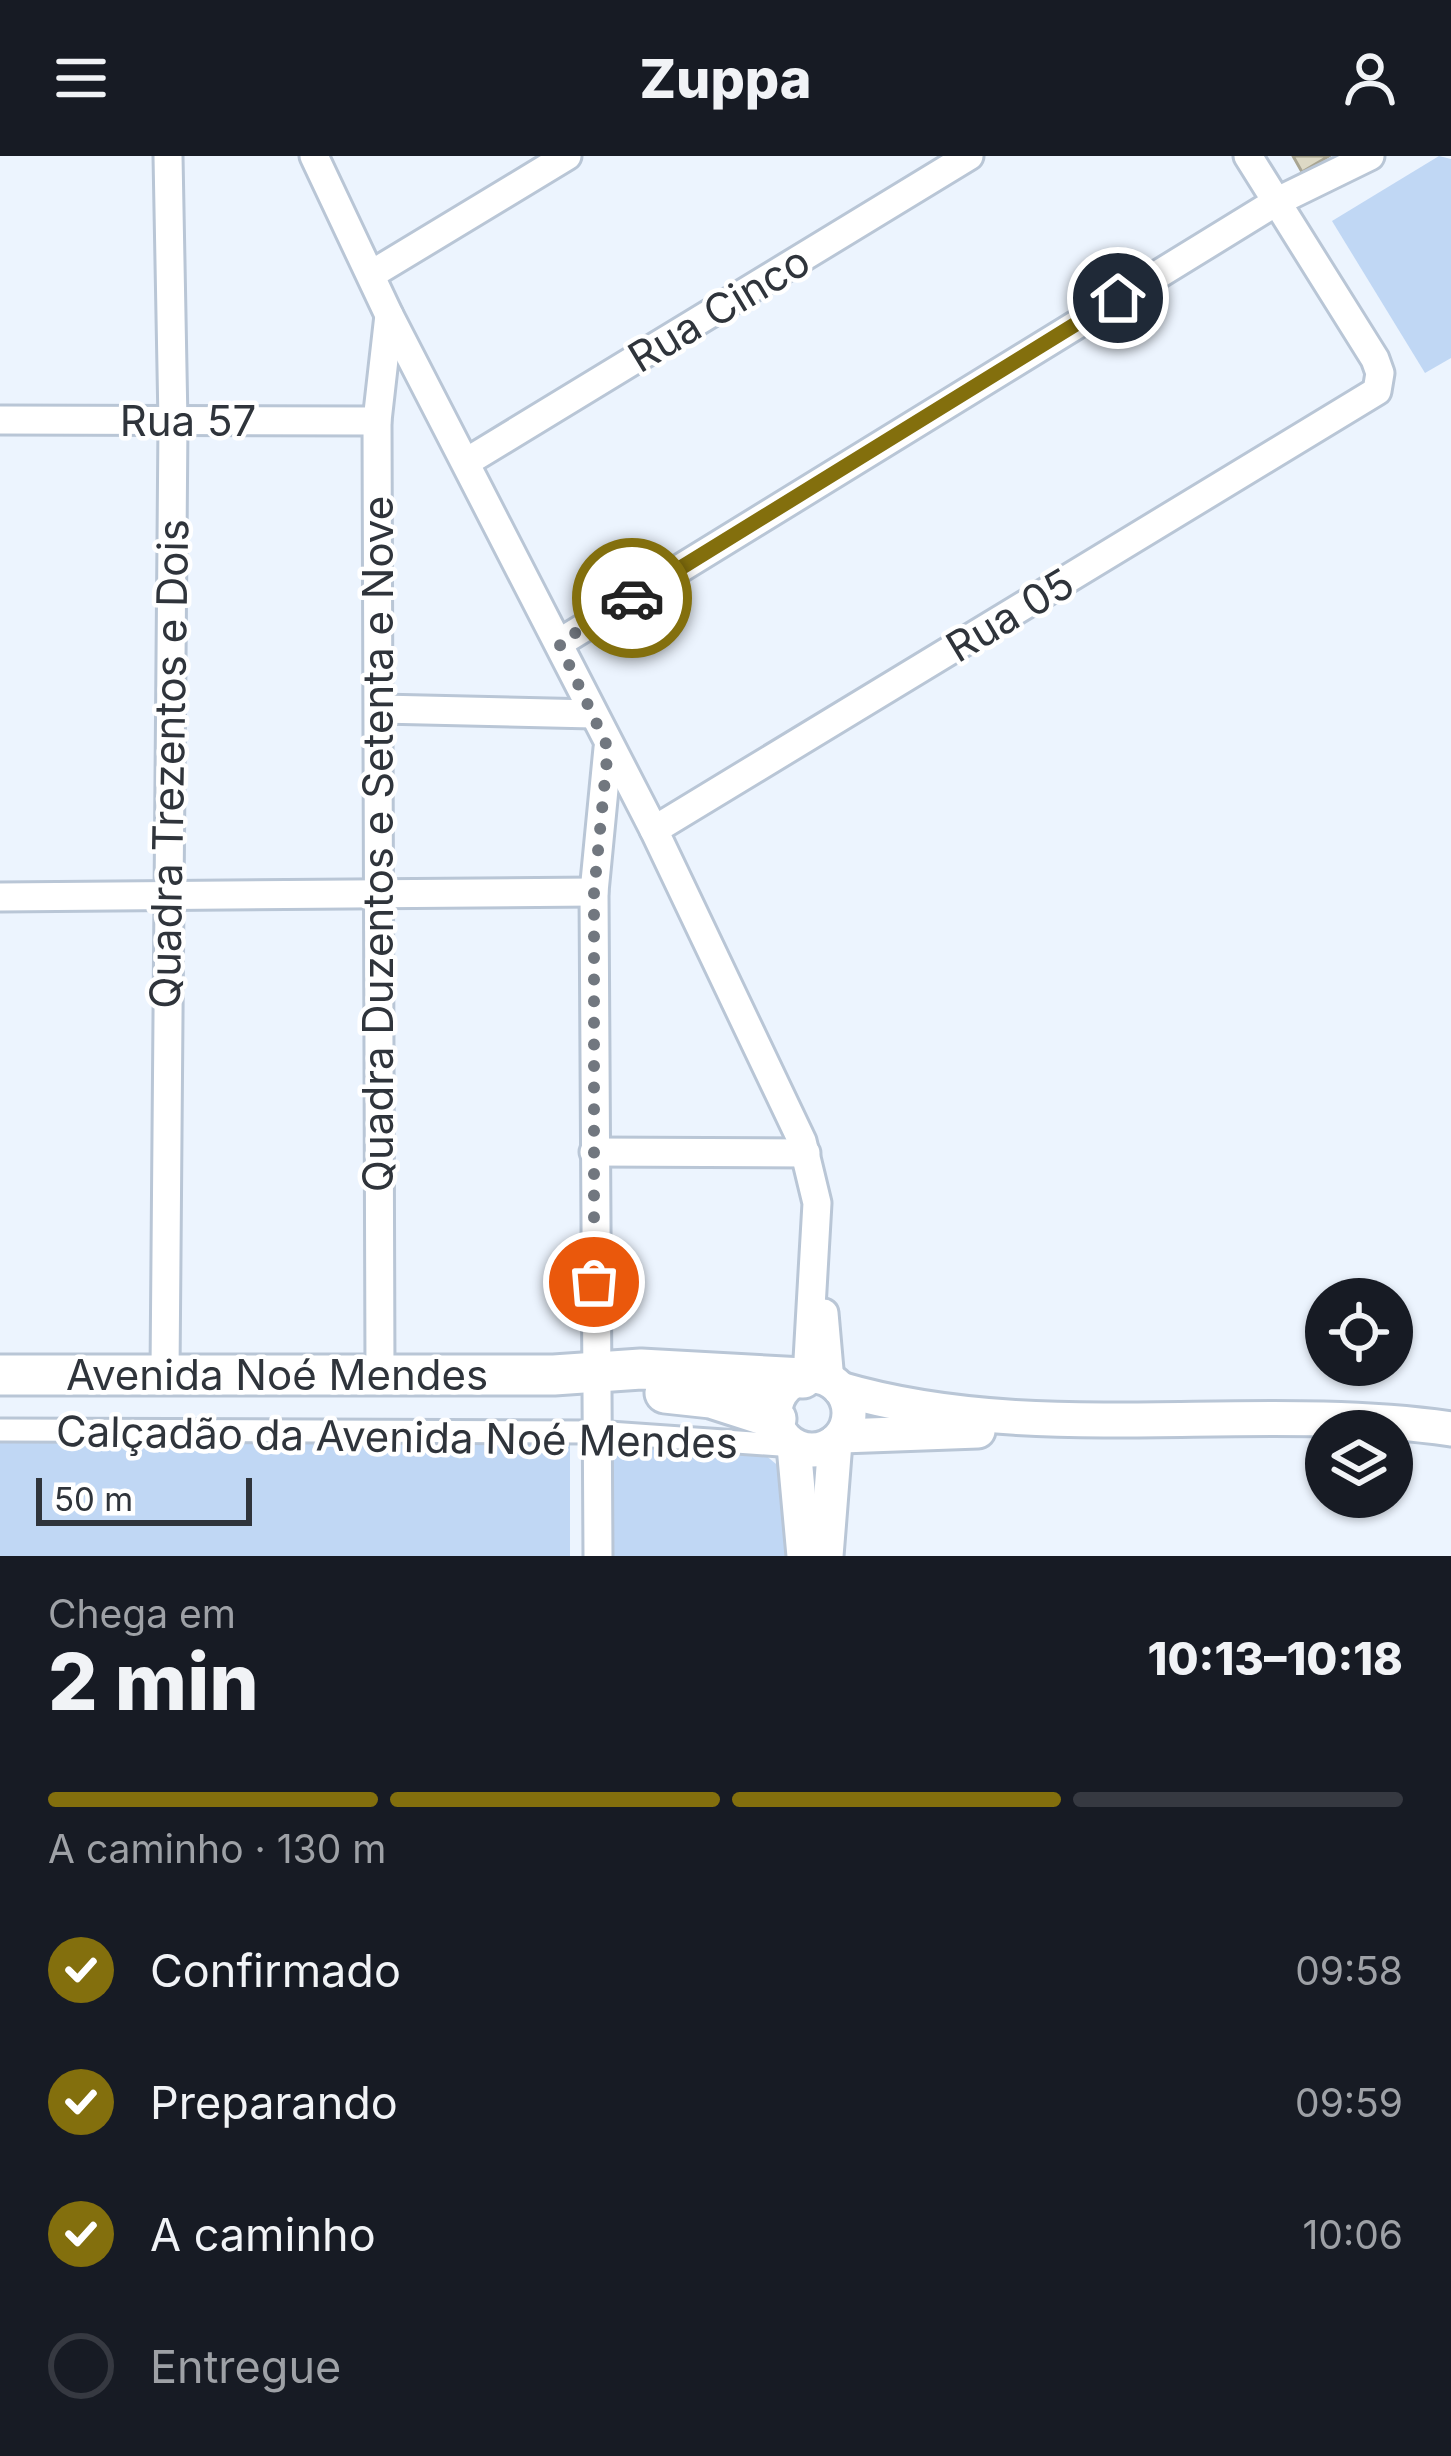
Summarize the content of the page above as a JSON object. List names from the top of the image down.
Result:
{
  "streets": {
    "main road": ["Avenida Noé Mendes"],
    "street": [
      "Rua Cinco",
      "Rua 57",
      "Rua 05",
      "Quadra Trezentos e Dois",
      "Quadra Duzentos e Setenta e Nove",
      "Calçadão da Avenida Noé Mendes"
    ]
  },
  "crossings": [
    ["Rua 57", "Quadra Trezentos e Dois"],
    ["Rua 57", "Quadra Duzentos e Setenta e Nove"],
    ["Quadra Trezentos e Dois", "Avenida Noé Mendes"],
    ["Quadra Duzentos e Setenta e Nove", "Avenida Noé Mendes"],
    ["Avenida Noé Mendes", "Calçadão da Avenida Noé Mendes"]
  ],
  "scale_bar": "50 m",
  "page": {
    "header": "Zuppa",
    "scale": "50 m",
    "heading": ["2 min", "Chega em", "10:13–10:18"],
    "bar": "A caminho · 130 m",
    "list": [
      ["Confirmado", "09:58"],
      ["Preparando", "09:59"],
      ["A caminho", "10:06"],
      "Entregue"
    ]
  }
}
